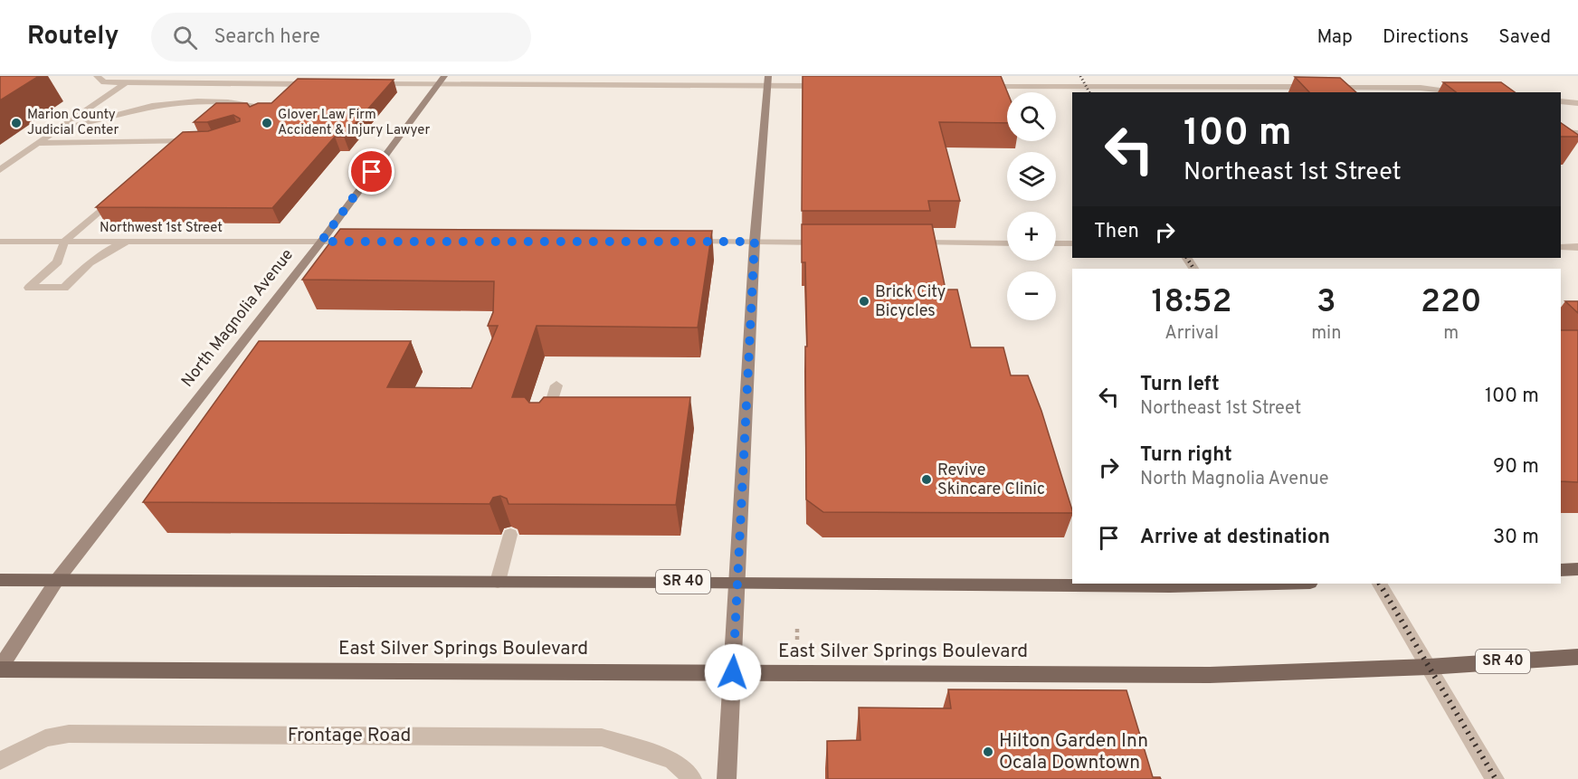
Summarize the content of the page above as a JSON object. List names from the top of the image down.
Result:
{
  "streets": {
    "main road": ["North Magnolia Avenue", "SR 40", "East Silver Springs Boulevard"],
    "street": ["Northwest 1st Street", "Frontage Road"]
  },
  "crossings": [
    ["Northwest 1st Street", "North Magnolia Avenue"],
    ["North Magnolia Avenue", "SR 40"],
    ["North Magnolia Avenue", "East Silver Springs Boulevard"]
  ],
  "places": [
    "Marion County Judicial Center",
    "Glover Law Firm Accident & Injury Lawyer",
    "Brick City Bicycles",
    "Revive Skincare Clinic",
    "Hilton Garden Inn Ocala Downtown"
  ],
  "page": {
    "header": "Routely",
    "search": "Search here",
    "nav": ["Map", "Directions", "Saved"],
    "map_buttons": ["+", "−"],
    "turn": ["100 m", "Northeast 1st Street"],
    "then": "Then",
    "eta": [
      "18:52",
      "Arrival",
      "3",
      "min",
      "220",
      "m"
    ],
    "list": [
      {
        "name": "Turn left",
        "note": "Northeast 1st Street",
        "value": "100 m"
      },
      {
        "name": "Turn right",
        "note": "North Magnolia Avenue",
        "value": "90 m"
      },
      {
        "name": "Arrive at destination",
        "value": "30 m"
      }
    ]
  }
}
